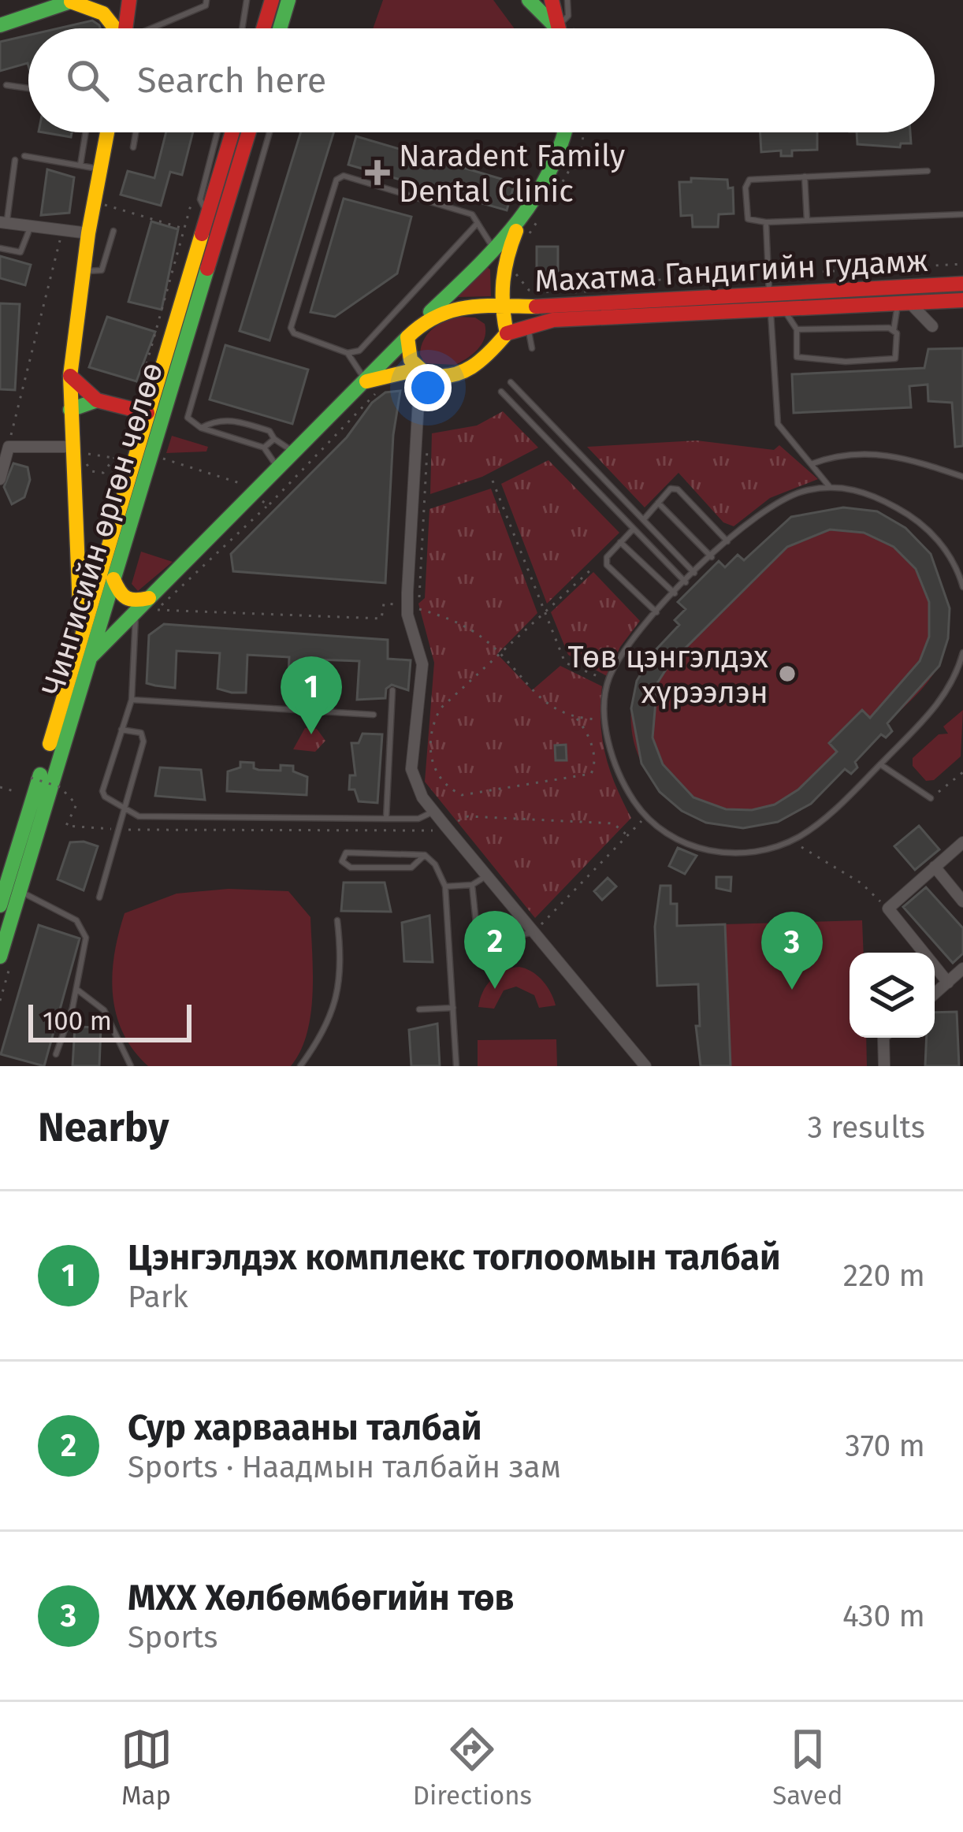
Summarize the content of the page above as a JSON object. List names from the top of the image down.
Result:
{
  "streets": {
    "main road": ["Махатма Гандигийн гудамж", "Чингисийн өргөн чөлөө"]
  },
  "places": {
    "health": ["Naradent Family Dental Clinic"],
    "other": ["Төв цэнгэлдэх хүрээлэн"]
  },
  "scale_bar": "100 m",
  "page": {
    "search": "Search here",
    "pins": ["1", "2", "3"],
    "scale": "100 m",
    "heading": ["Nearby", "3 results"],
    "list": [
      {
        "mark": "1",
        "name": "Цэнгэлдэх комплекс тоглоомын талбай",
        "note": "Park",
        "value": "220 m"
      },
      {
        "mark": "2",
        "name": "Сур харвааны талбай",
        "note": "Sports · Наадмын талбайн зам",
        "value": "370 m"
      },
      {
        "mark": "3",
        "name": "МХХ Хөлбөмбөгийн төв",
        "note": "Sports",
        "value": "430 m"
      }
    ],
    "nav": ["Map", "Directions", "Saved"]
  }
}
